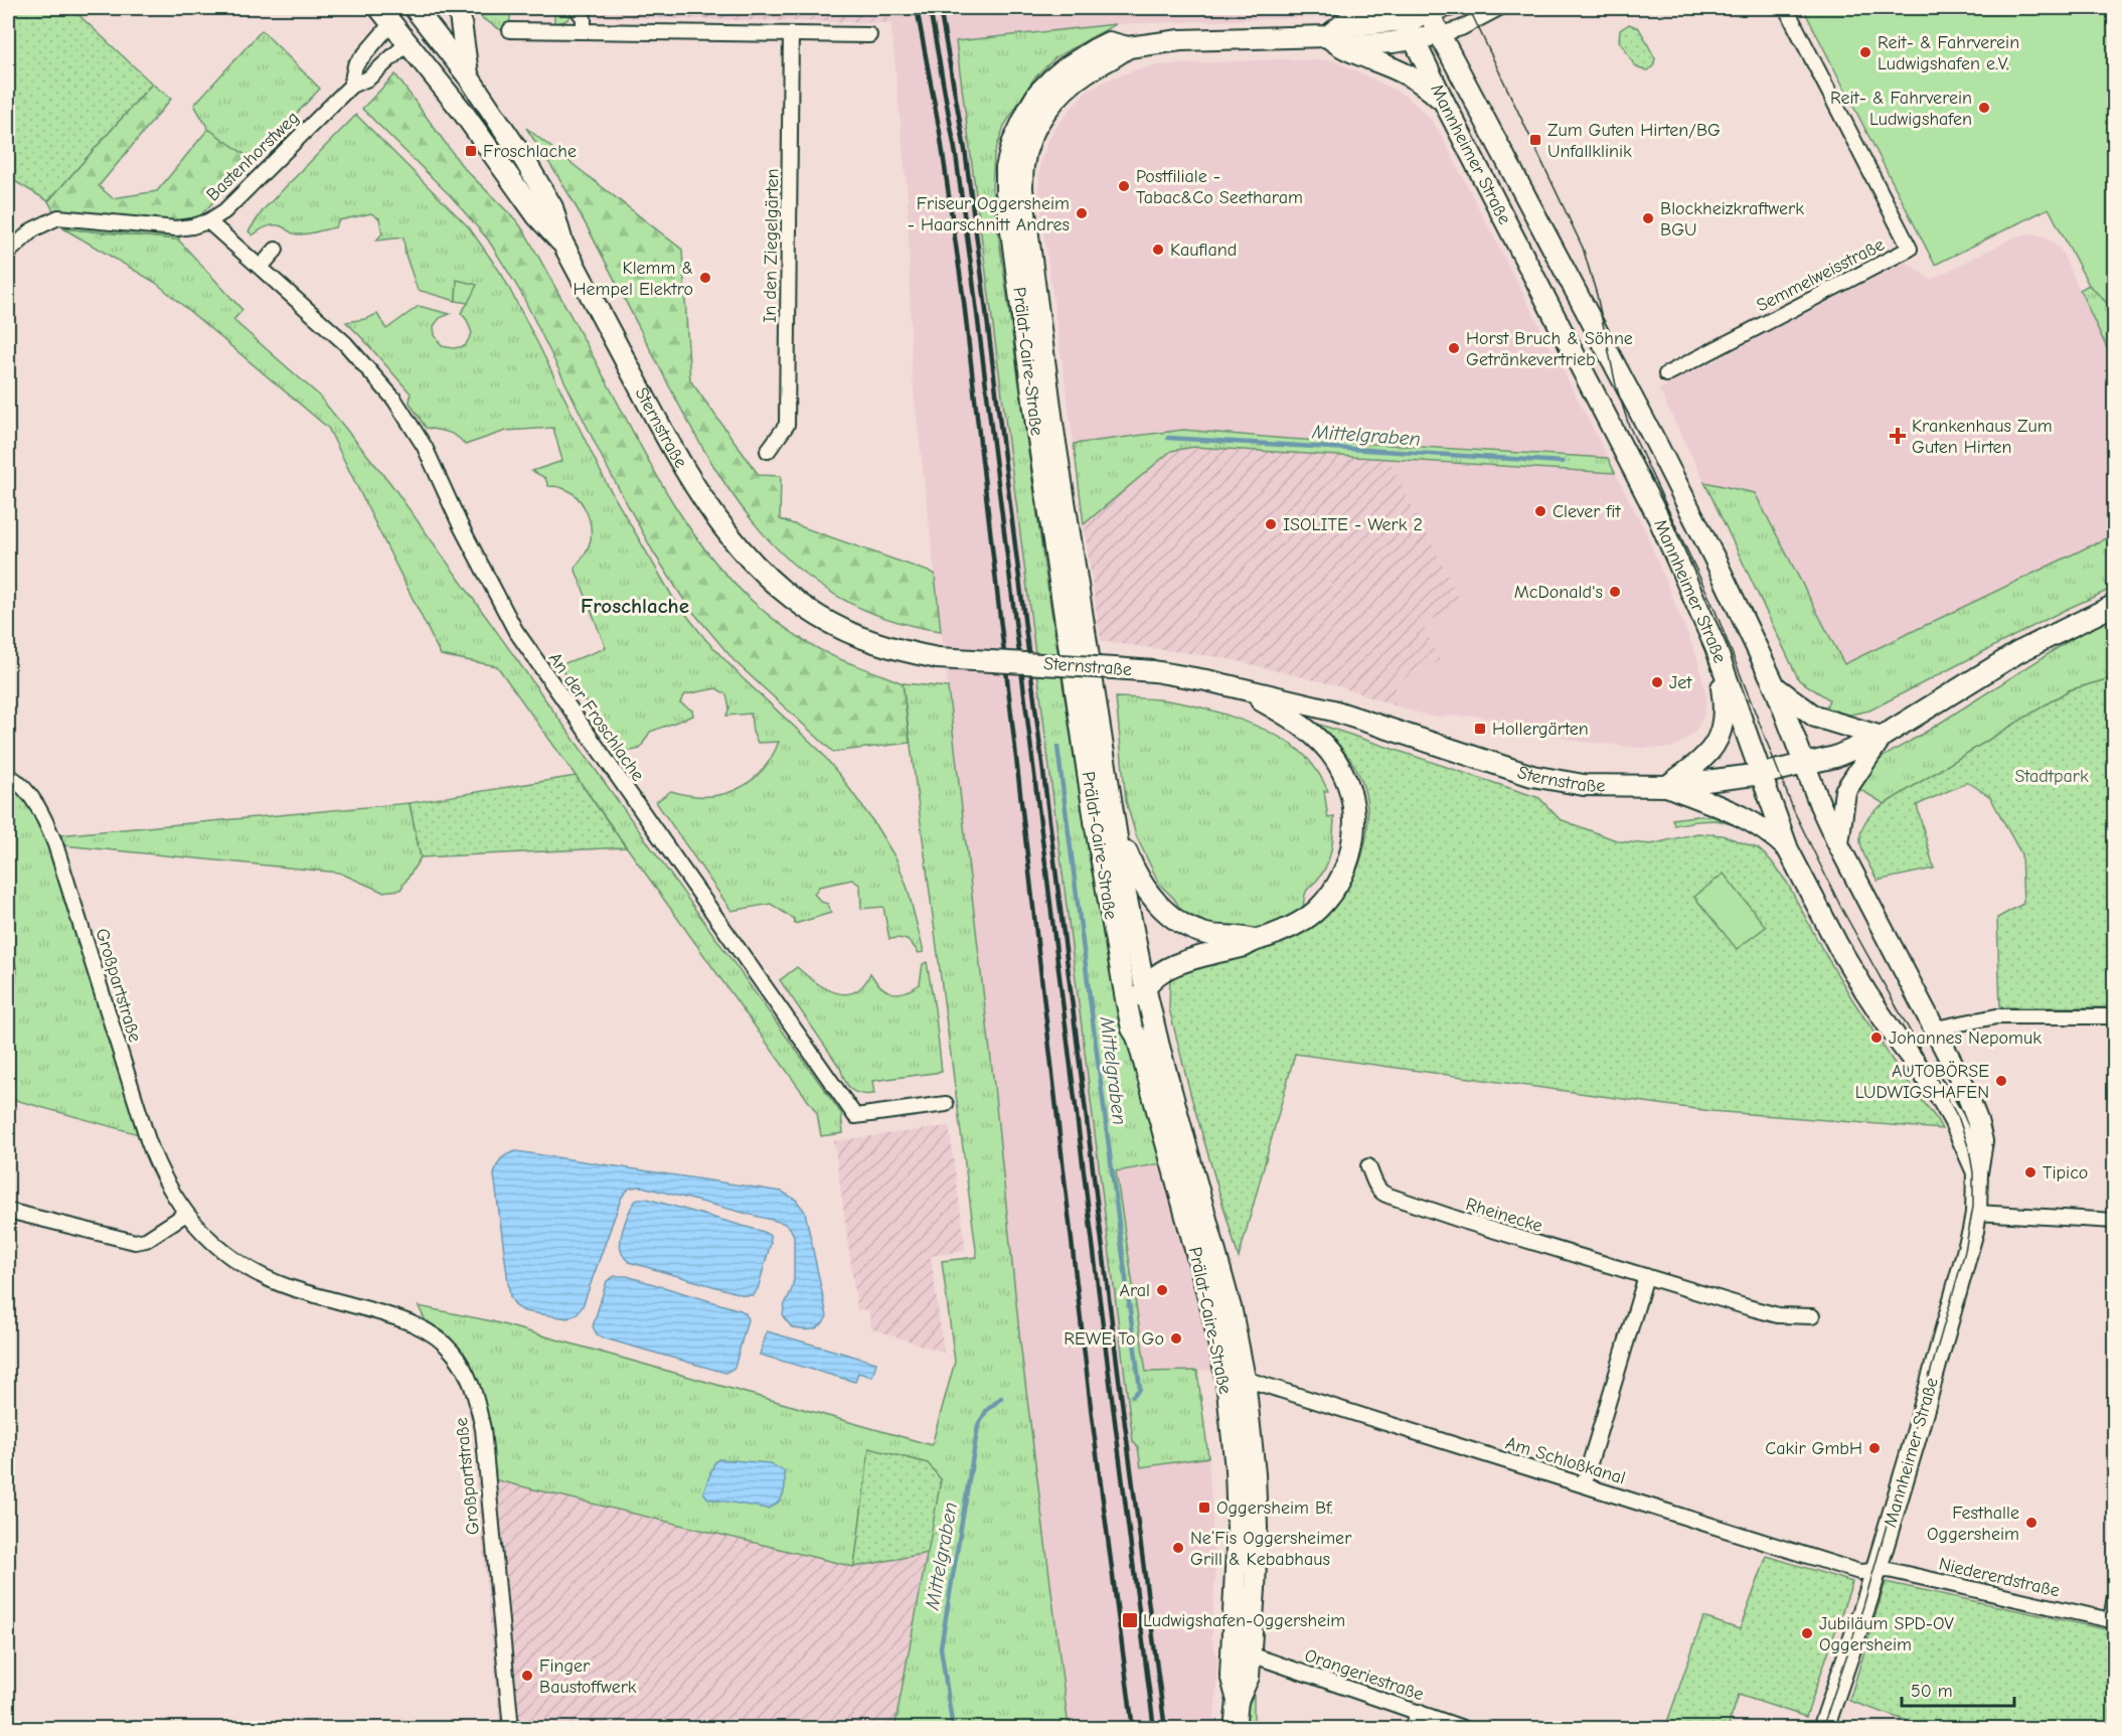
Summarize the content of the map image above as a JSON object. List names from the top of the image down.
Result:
{
  "streets": {
    "street": [
      "Mannheimer Straße",
      "Bastenhorstweg",
      "In den Ziegelgärten",
      "Semmelweisstraße",
      "Prälat-Caire-Straße",
      "Sternstraße",
      "An der Froschlache",
      "Großpartstraße",
      "Rheinecke",
      "Am Schloßkanal",
      "Niedererdstraße",
      "Orangeriestraße"
    ]
  },
  "crossings": [
    ["Mannheimer Straße", "Prälat-Caire-Straße"],
    ["Mannheimer Straße", "Sternstraße"],
    ["Mannheimer Straße", "Am Schloßkanal"],
    ["Mannheimer Straße", "Niedererdstraße"],
    ["Bastenhorstweg", "Sternstraße"],
    ["Bastenhorstweg", "An der Froschlache"],
    ["Prälat-Caire-Straße", "Am Schloßkanal"],
    ["Prälat-Caire-Straße", "Orangeriestraße"],
    ["Am Schloßkanal", "Niedererdstraße"]
  ],
  "districts": ["Froschlache"],
  "water": ["Mittelgraben"],
  "parks": ["Stadtpark"],
  "places": {
    "other": [
      "Reit- & Fahrverein Ludwigshafen e.V.",
      "Reit- & Fahrverein Ludwigshafen",
      "Postfiliale - Tabac&Co Seetharam",
      "Friseur Oggersheim - Haarschnitt Andres",
      "Blockheizkraftwerk BGU",
      "Kaufland",
      "Klemm & Hempel Elektro",
      "Horst Bruch & Söhne Getränkevertrieb",
      "Clever fit",
      "ISOLITE - Werk 2",
      "McDonald's",
      "Jet",
      "Johannes Nepomuk",
      "AUTOBÖRSE LUDWIGSHAFEN",
      "Tipico",
      "Aral",
      "REWE To Go",
      "Cakir GmbH",
      "Festhalle Oggersheim",
      "Ne‘Fis Oggersheimer Grill & Kebabhaus",
      "Jubiläum SPD-OV Oggersheim",
      "Finger Baustoffwerk"
    ],
    "transit": [
      "Zum Guten Hirten/BG Unfallklinik",
      "Froschlache",
      "Hollergärten",
      "Oggersheim Bf.",
      "Ludwigshafen-Oggersheim"
    ],
    "health": ["Krankenhaus Zum Guten Hirten"]
  },
  "scale_bar": "50 m"
}
